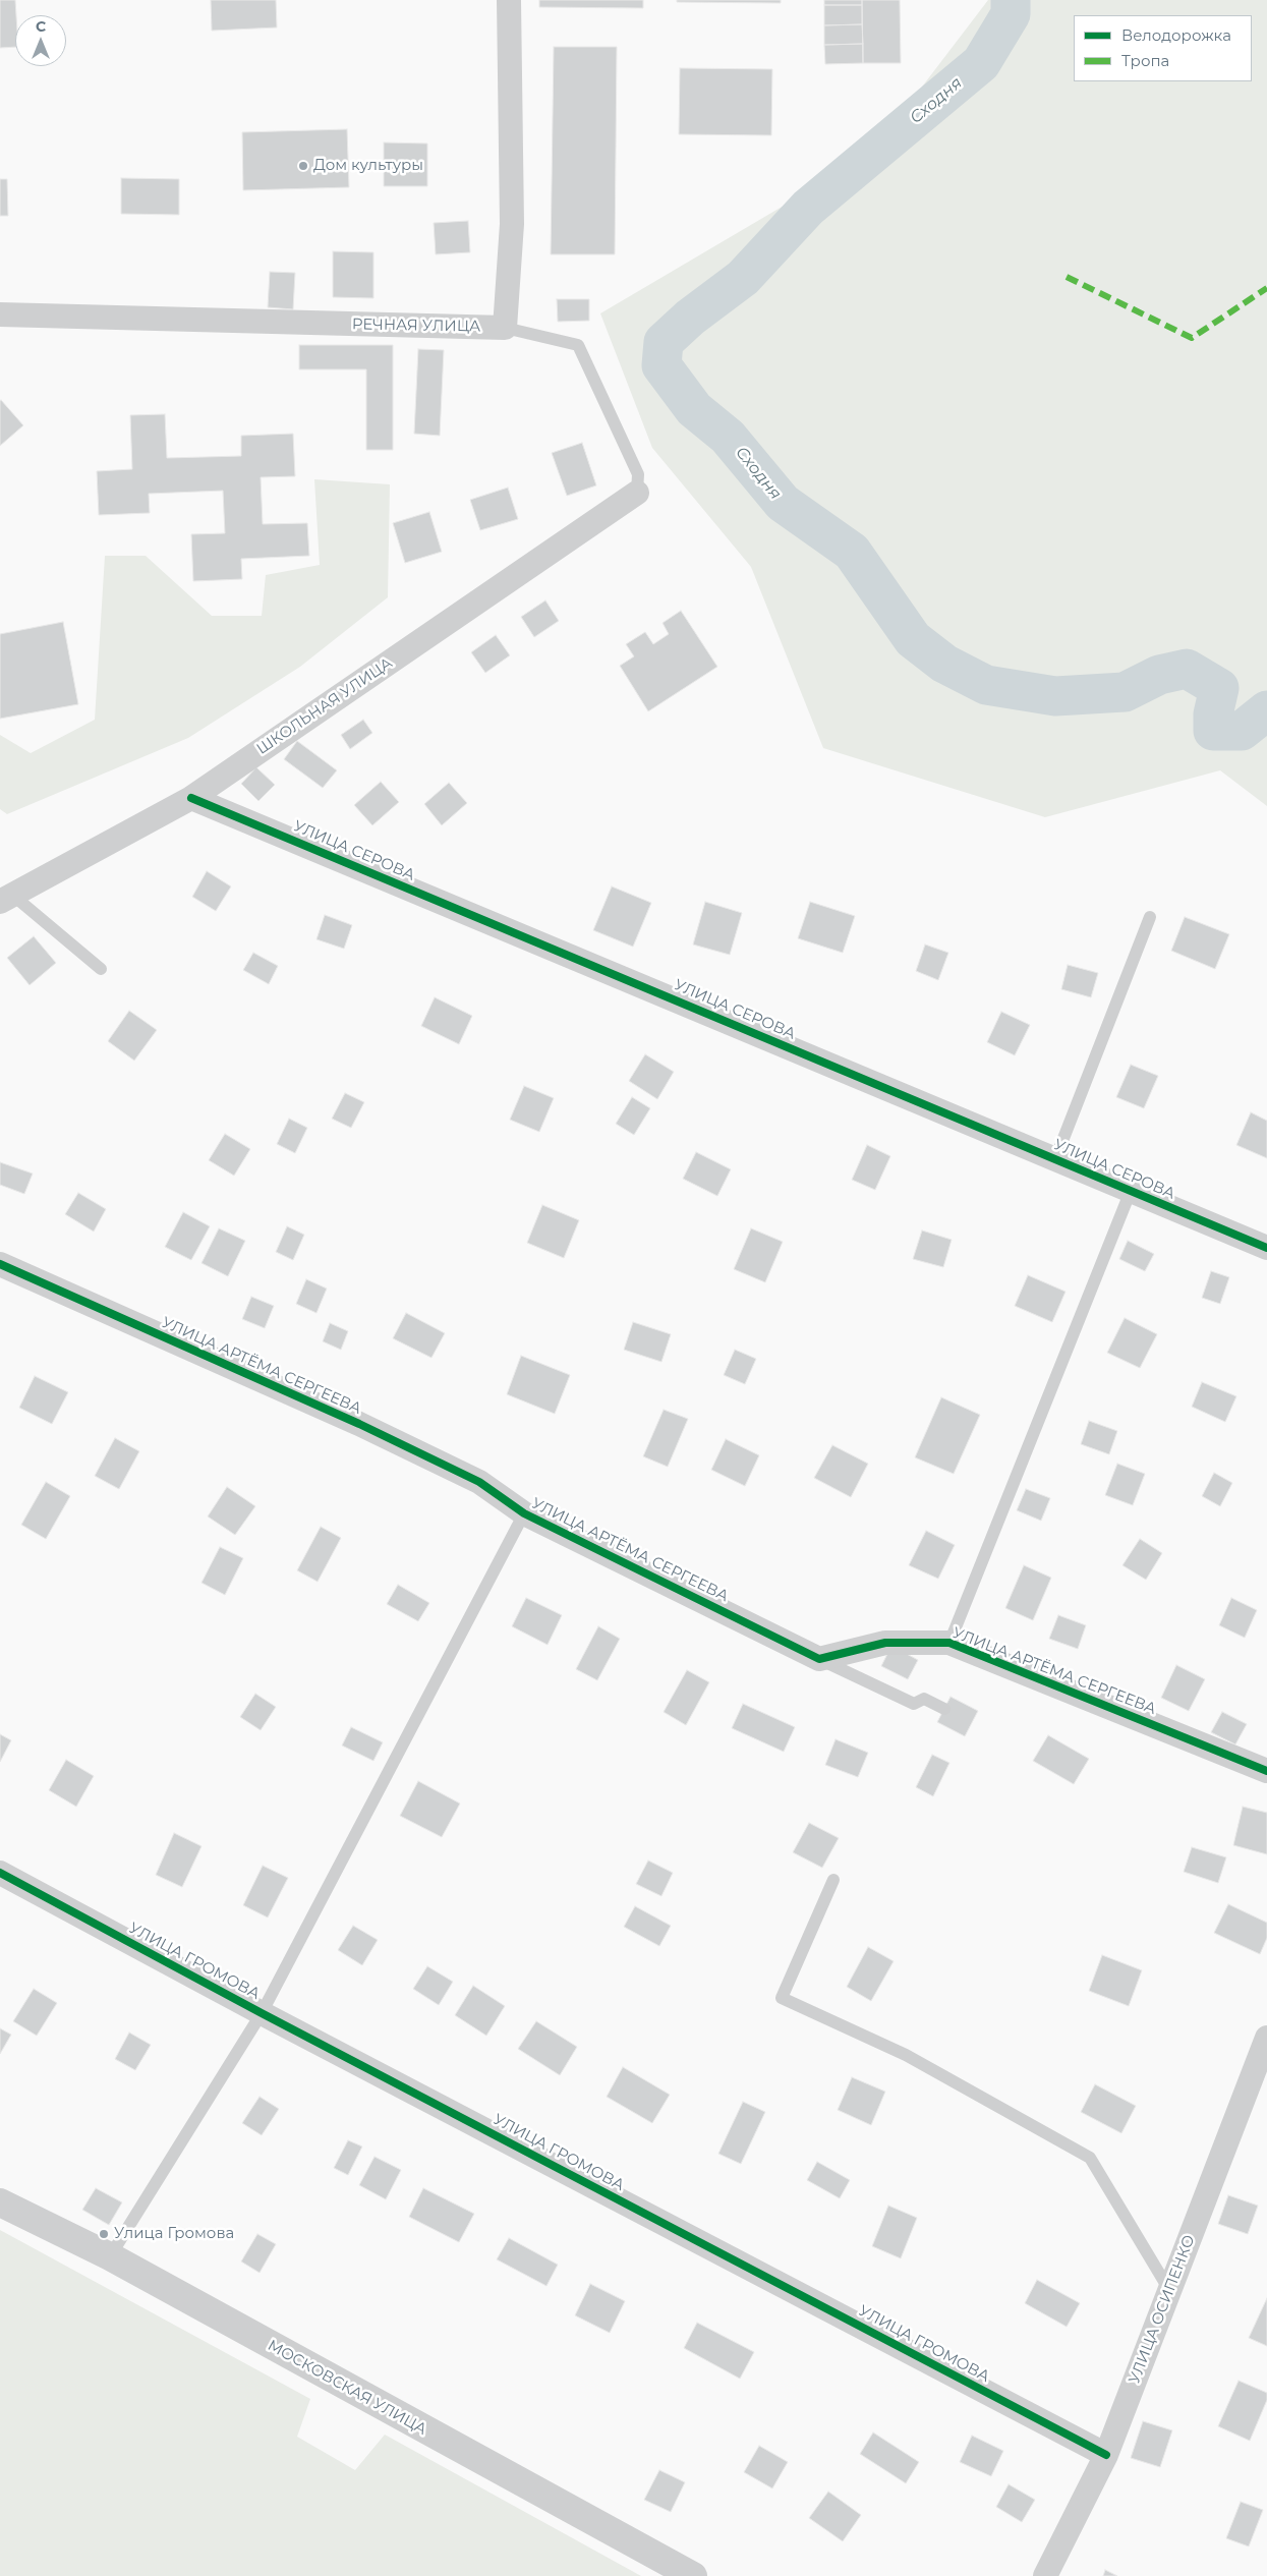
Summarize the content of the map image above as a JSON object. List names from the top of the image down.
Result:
{
  "streets": {
    "street": [
      "РЕЧНАЯ УЛИЦА",
      "ШКОЛЬНАЯ УЛИЦА",
      "УЛИЦА СЕРОВА",
      "УЛИЦА АРТЁМА СЕРГЕЕВА",
      "УЛИЦА ГРОМОВА",
      "УЛИЦА ОСИПЕНКО",
      "МОСКОВСКАЯ УЛИЦА"
    ]
  },
  "crossings": [
    ["ШКОЛЬНАЯ УЛИЦА", "УЛИЦА СЕРОВА"],
    ["УЛИЦА ГРОМОВА", "УЛИЦА ОСИПЕНКО"]
  ],
  "water": ["Сходня"],
  "places": ["Дом культуры", "Улица Громова"],
  "legend": ["Велодорожка", "Тропа"],
  "north": "top"
}
